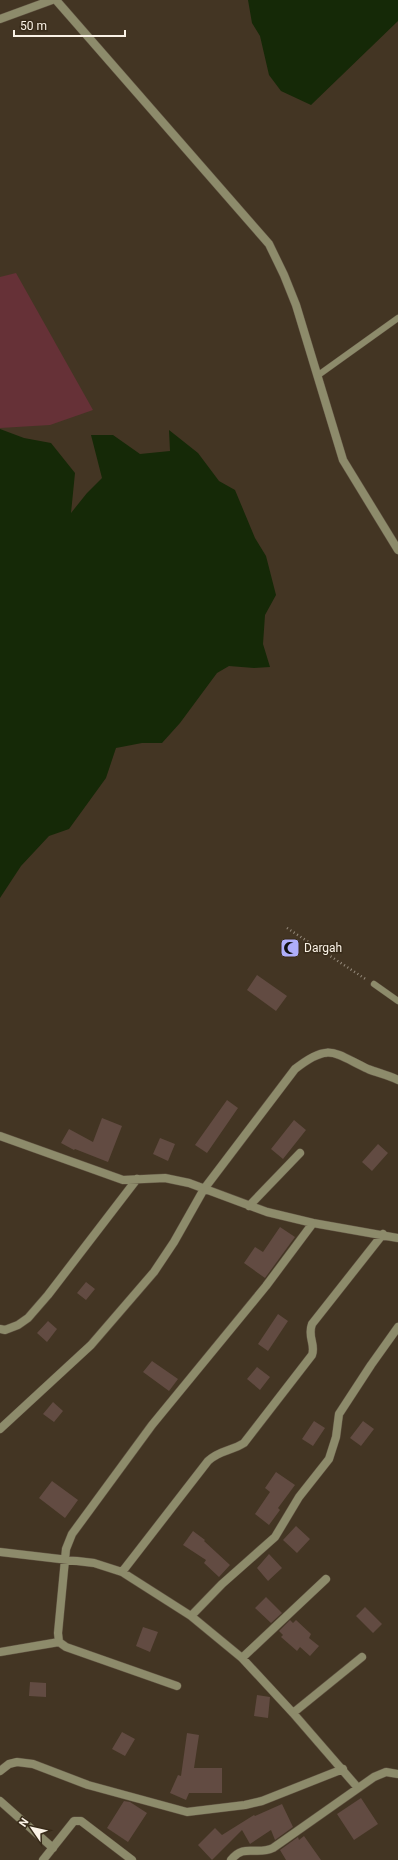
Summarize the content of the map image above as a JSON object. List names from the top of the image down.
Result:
{
  "places": {
    "mosque": ["Dargah"]
  },
  "scale_bar": "50 m",
  "north": "top left"
}
